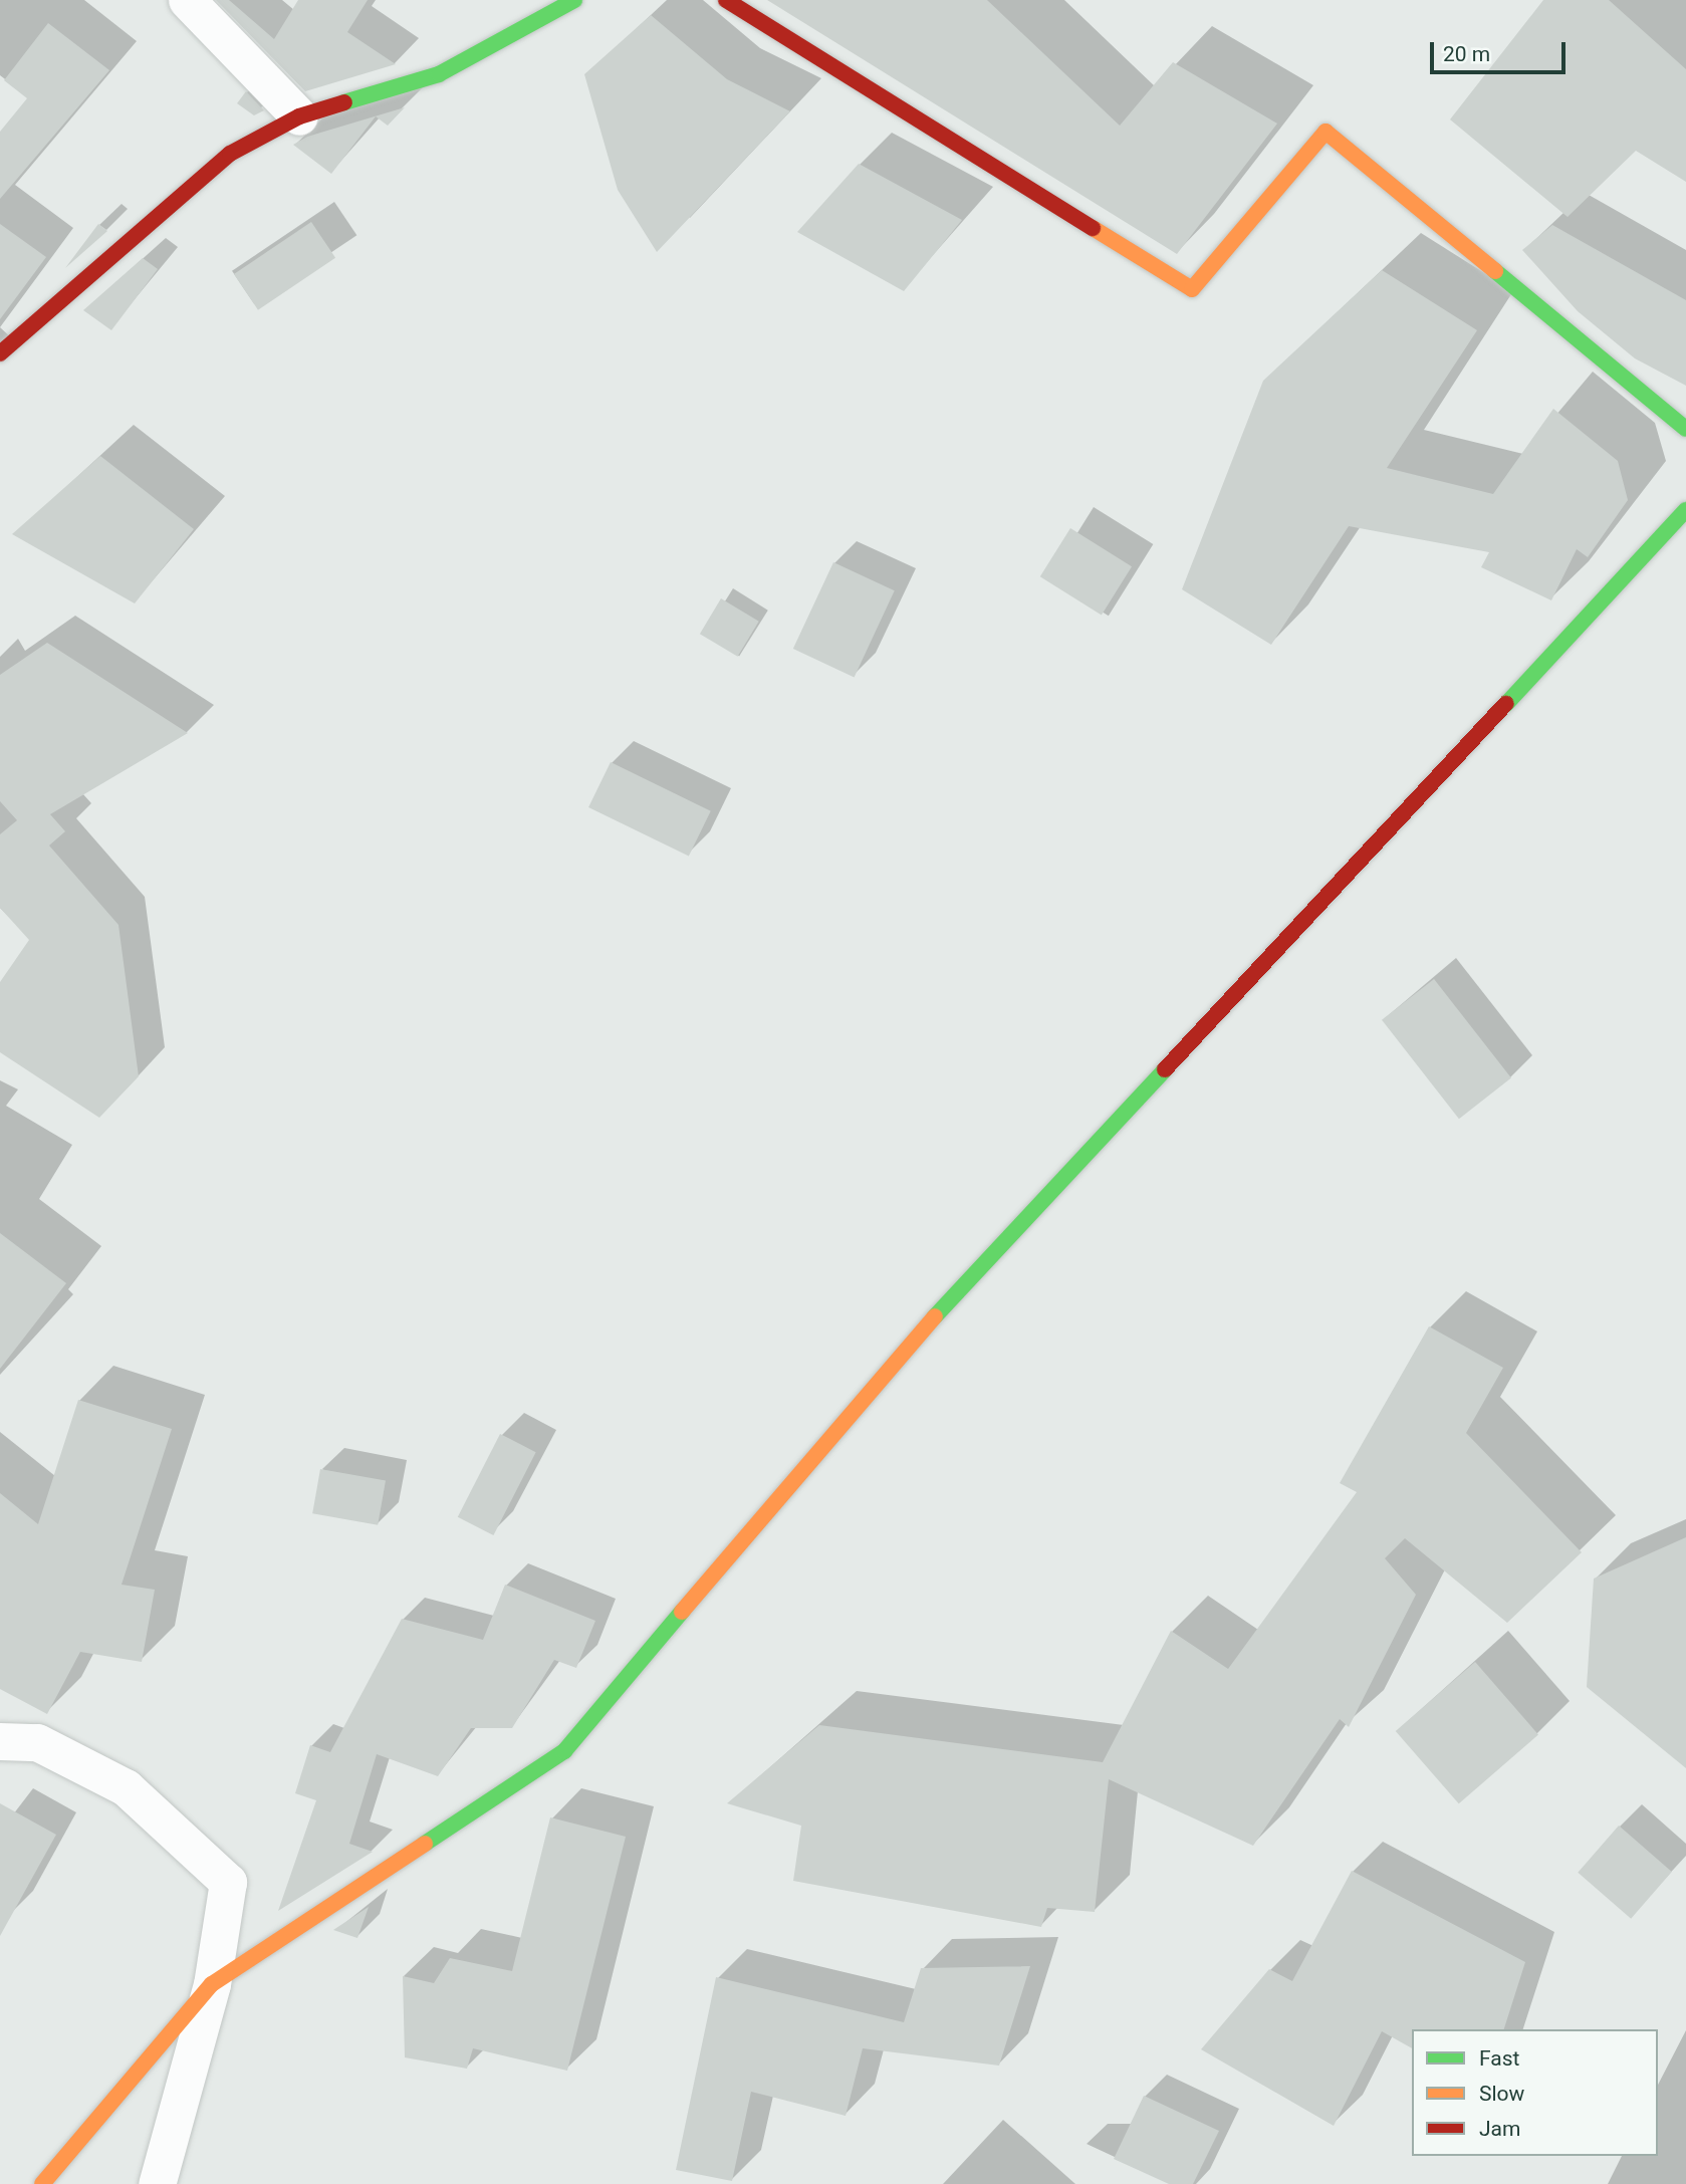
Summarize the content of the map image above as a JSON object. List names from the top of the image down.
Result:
{
  "legend": ["Fast", "Slow", "Jam"],
  "scale_bar": "20 m"
}
